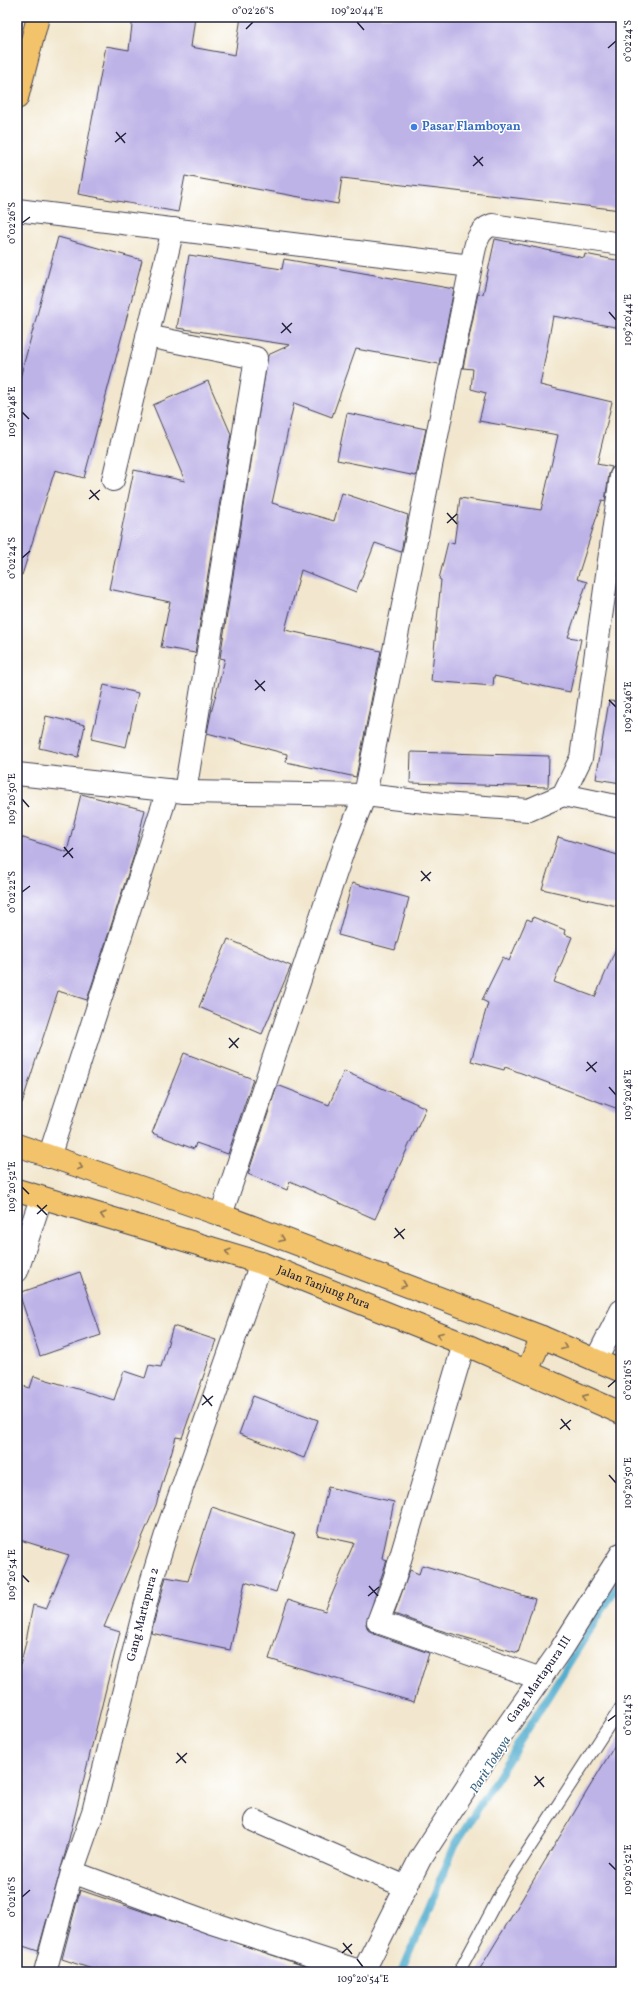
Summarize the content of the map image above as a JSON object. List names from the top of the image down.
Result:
{
  "streets": {
    "highway": ["Jalan Tanjung Pura"],
    "street": ["Gang Martapura 2", "Gang Martapura III"]
  },
  "crossings": [
    ["Jalan Tanjung Pura", "Gang Martapura 2"]
  ],
  "water": ["Parit Tokaya"],
  "places": ["Pasar Flamboyan"],
  "coordinates": [
    "0°02'26\"S",
    "109°20'44\"E",
    "0°02'24\"S",
    "109°20'48\"E",
    "109°20'46\"E",
    "109°20'50\"E",
    "0°02'22\"S",
    "109°20'52\"E",
    "0°02'16\"S",
    "109°20'54\"E",
    "0°02'14\"S"
  ]
}
